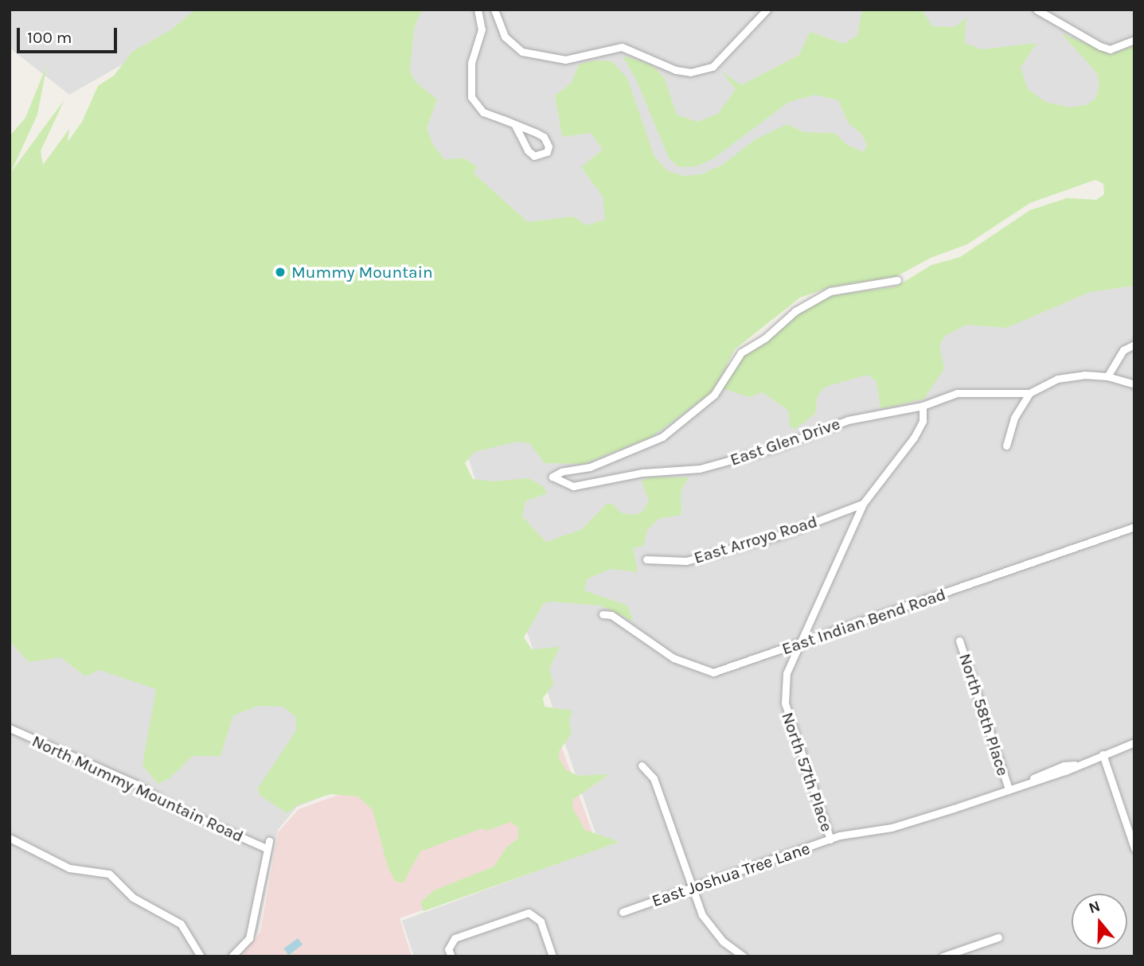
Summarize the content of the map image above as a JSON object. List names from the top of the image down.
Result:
{
  "streets": {
    "street": [
      "East Glen Drive",
      "East Arroyo Road",
      "East Indian Bend Road",
      "North 58th Place",
      "North 57th Place",
      "North Mummy Mountain Road",
      "East Joshua Tree Lane"
    ]
  },
  "crossings": [
    ["East Glen Drive", "North 57th Place"],
    ["East Arroyo Road", "North 57th Place"],
    ["East Indian Bend Road", "North 57th Place"],
    ["North 58th Place", "East Joshua Tree Lane"],
    ["North 57th Place", "East Joshua Tree Lane"]
  ],
  "places": ["Mummy Mountain"],
  "scale_bar": "100 m",
  "north": "top"
}
